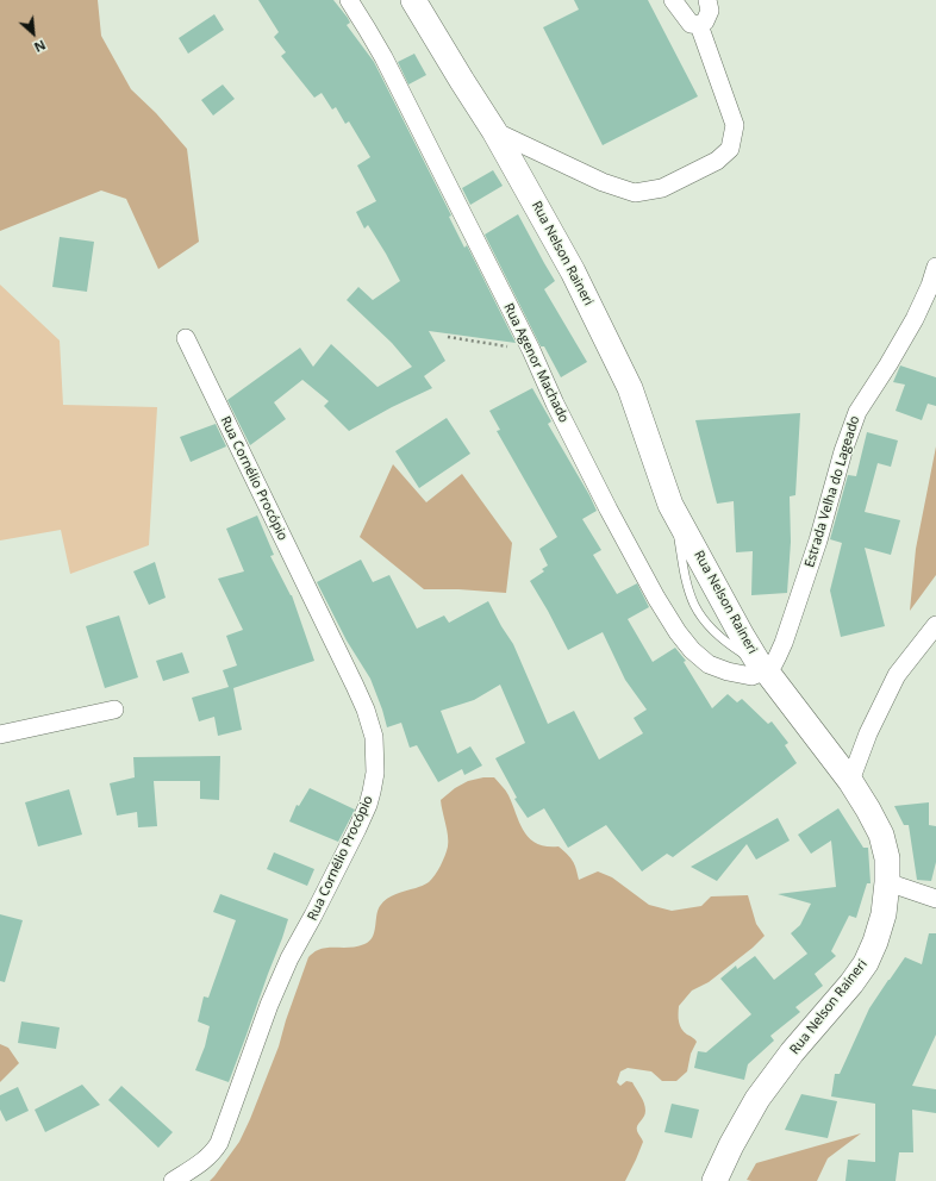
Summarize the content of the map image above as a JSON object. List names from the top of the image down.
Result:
{
  "streets": {
    "main road": ["Rua Nelson Raineri"],
    "street": ["Rua Agenor Machado", "Rua Cornélio Procópio", "Estrada Velha do Lageado"]
  },
  "crossings": [
    ["Rua Nelson Raineri", "Rua Agenor Machado"],
    ["Rua Nelson Raineri", "Estrada Velha do Lageado"],
    ["Rua Agenor Machado", "Estrada Velha do Lageado"]
  ],
  "north": "bottom right"
}
